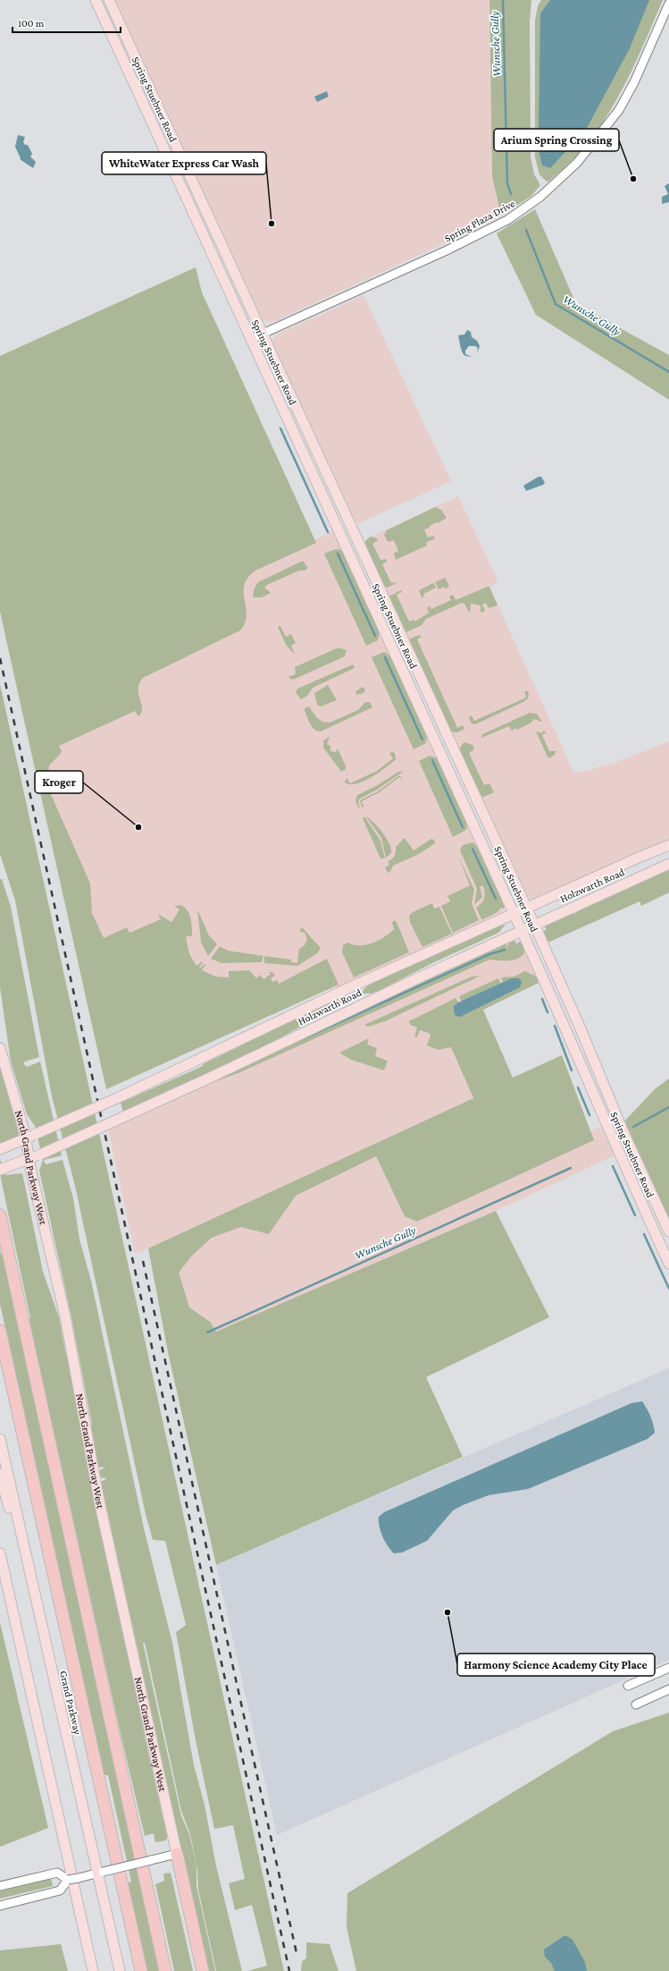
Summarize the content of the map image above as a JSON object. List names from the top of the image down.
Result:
{
  "streets": {
    "main road": [
      "Spring Stuebner Road",
      "Holzwarth Road",
      "North Grand Parkway West",
      "Grand Parkway"
    ],
    "street": ["Spring Plaza Drive"]
  },
  "crossings": [
    ["Spring Stuebner Road", "Spring Plaza Drive"],
    ["Spring Stuebner Road", "Holzwarth Road"],
    ["Holzwarth Road", "North Grand Parkway West"]
  ],
  "water": ["Wunsche Gully"],
  "places": [
    "Arium Spring Crossing",
    "WhiteWater Express Car Wash",
    "Kroger",
    "Harmony Science Academy City Place"
  ],
  "scale_bar": "100 m"
}
